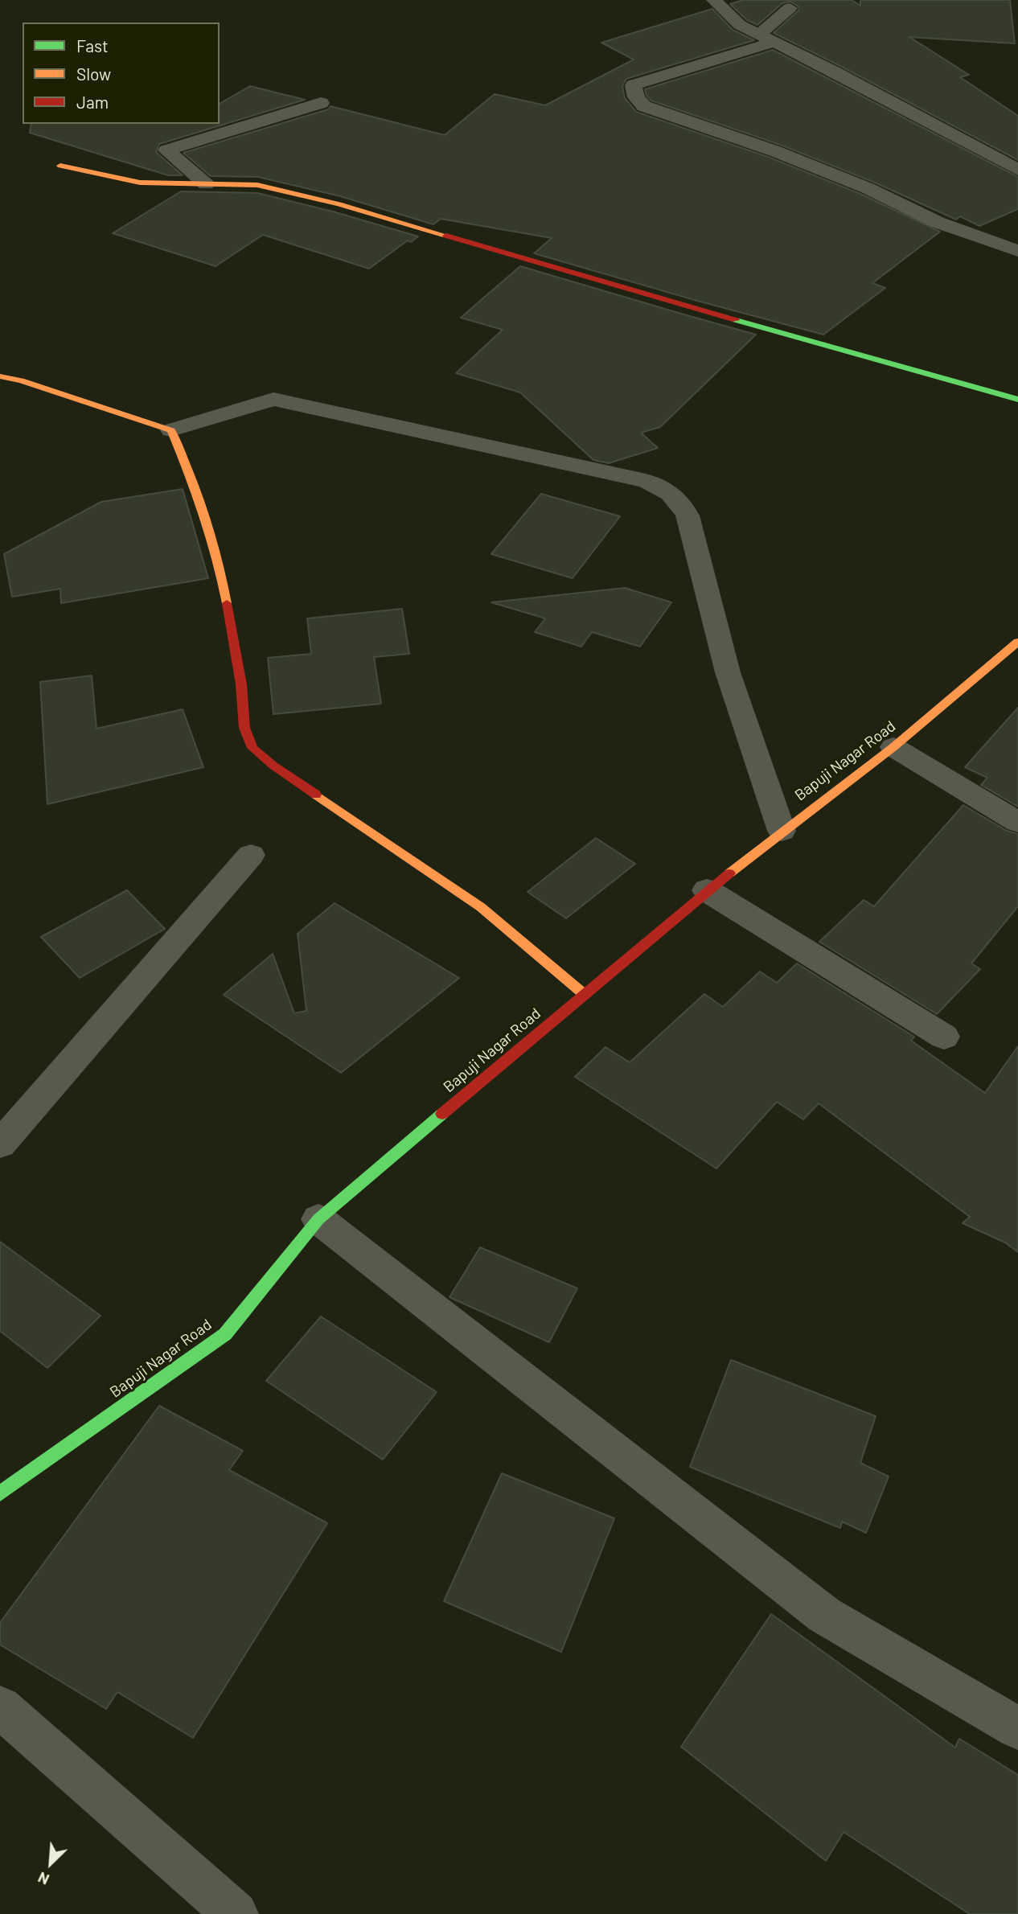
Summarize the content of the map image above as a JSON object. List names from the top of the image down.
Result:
{
  "streets": {
    "street": ["Bapuji Nagar Road"]
  },
  "legend": ["Fast", "Slow", "Jam"],
  "north": "bottom left"
}
